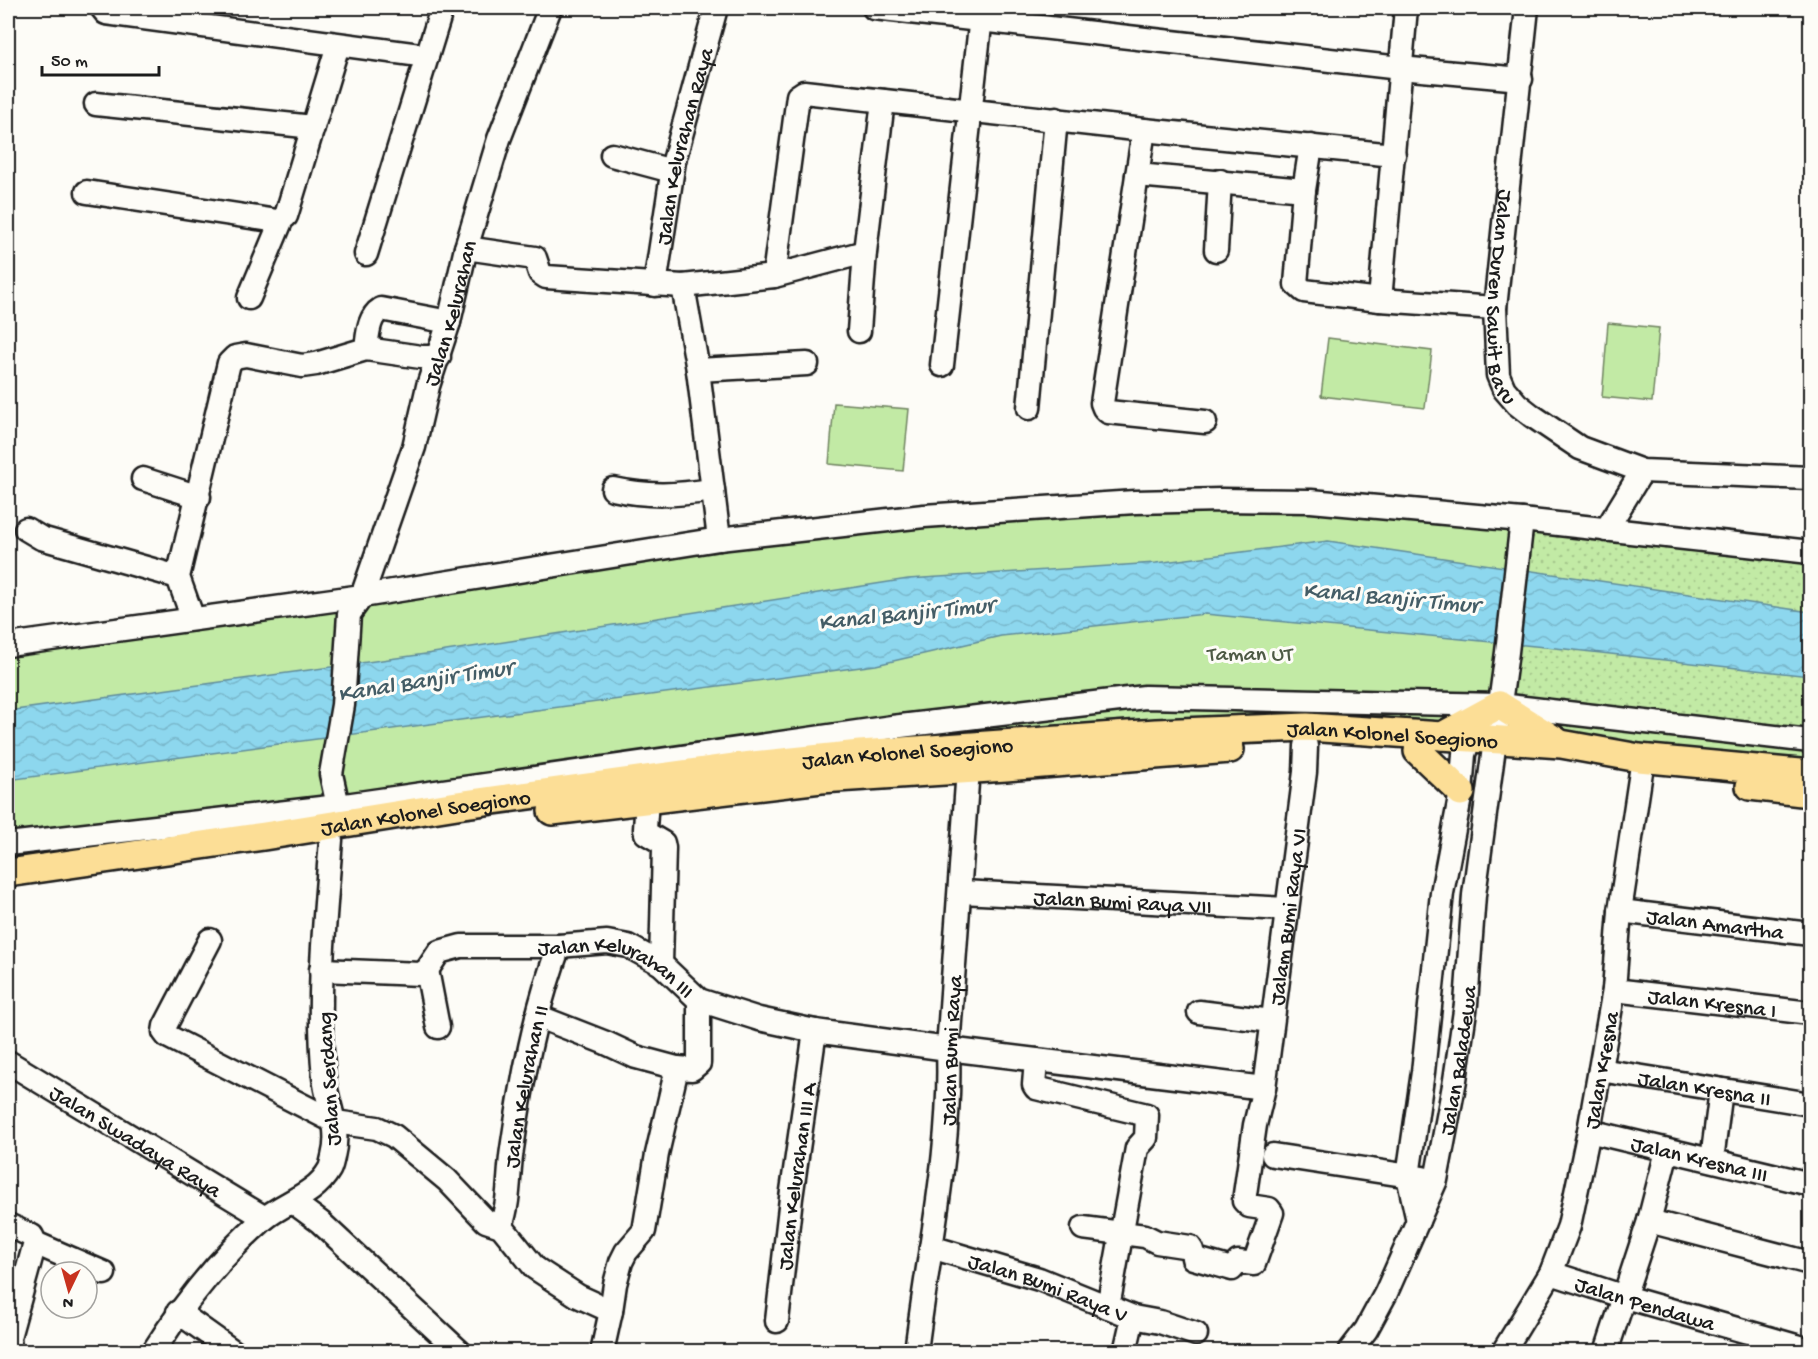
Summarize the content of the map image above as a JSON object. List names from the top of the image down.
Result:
{
  "streets": {
    "main road": ["Jalan Kolonel Soegiono"],
    "street": [
      "Jalan Kelurahan Raya",
      "Jalan Duren Sawit Baru",
      "Jalan Kelurahan",
      "Jalan Bumi Raya VII",
      "Jalam Bumi Raya VI",
      "Jalan Amartha",
      "Jalan Kelurahan III",
      "Jalan Kresna I",
      "Jalan Bumi Raya",
      "Jalan Baladewa",
      "Jalan Kresna",
      "Jalan Serdang",
      "Jalan Kelurahan II",
      "Jalan Kresna II",
      "Jalan Swadaya Raya",
      "Jalan Kresna III",
      "Jalan Kelurahan III A",
      "Jalan Bumi Raya V",
      "Jalan Pendawa"
    ]
  },
  "crossings": [
    ["Jalan Kelurahan", "Jalan Kolonel Soegiono"],
    ["Jalan Kelurahan", "Jalan Serdang"],
    ["Jalan Kolonel Soegiono", "Jalam Bumi Raya VI"],
    ["Jalan Kolonel Soegiono", "Jalan Bumi Raya"],
    ["Jalan Kolonel Soegiono", "Jalan Baladewa"],
    ["Jalan Kolonel Soegiono", "Jalan Kresna"],
    ["Jalan Kolonel Soegiono", "Jalan Serdang"],
    ["Jalan Bumi Raya VII", "Jalam Bumi Raya VI"],
    ["Jalan Bumi Raya VII", "Jalan Bumi Raya"],
    ["Jalan Amartha", "Jalan Kresna"],
    ["Jalan Kelurahan III", "Jalan Bumi Raya"],
    ["Jalan Kelurahan III", "Jalan Kelurahan II"],
    ["Jalan Kelurahan III", "Jalan Kelurahan III A"],
    ["Jalan Kresna I", "Jalan Kresna"],
    ["Jalan Bumi Raya", "Jalan Bumi Raya V"],
    ["Jalan Kresna", "Jalan Kresna II"],
    ["Jalan Kresna", "Jalan Kresna III"],
    ["Jalan Kresna", "Jalan Pendawa"],
    ["Jalan Serdang", "Jalan Swadaya Raya"]
  ],
  "water": ["Kanal Banjir Timur"],
  "parks": ["Taman UT"],
  "scale_bar": "50 m",
  "north": "bottom"
}
